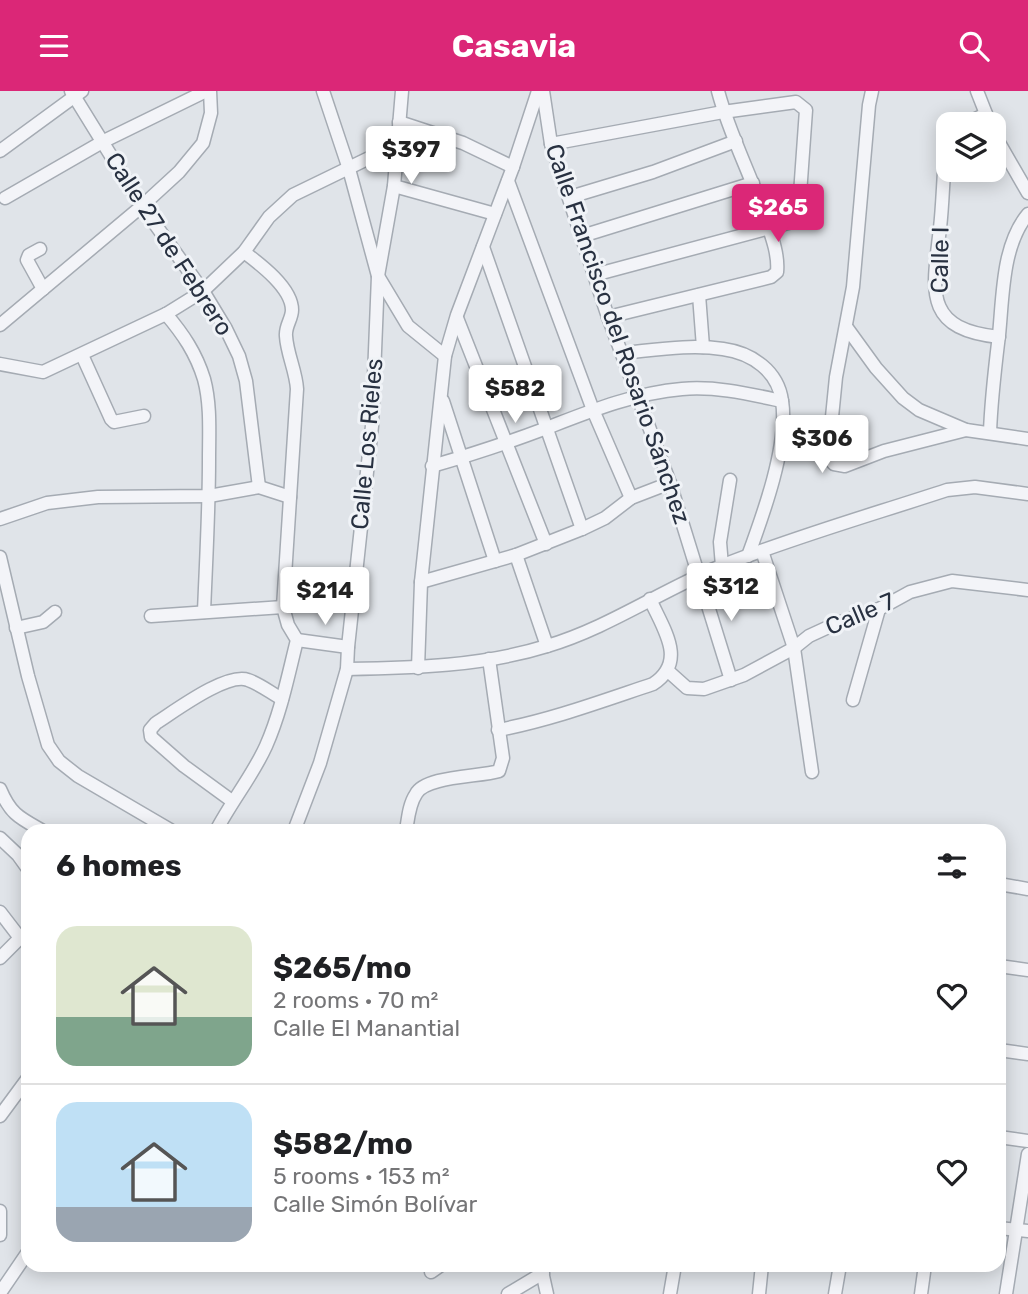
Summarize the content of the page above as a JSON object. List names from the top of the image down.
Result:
{
  "streets": {
    "street": [
      "Calle 27 de Febrero",
      "Calle I",
      "Calle Francisco del Rosario Sánchez",
      "Calle Los Rieles",
      "Calle 7"
    ]
  },
  "crossings": [
    ["Calle Francisco del Rosario Sánchez", "Calle 7"]
  ],
  "page": {
    "header": "Casavia",
    "price": [
      "$397",
      "$265",
      "$582",
      "$306",
      "$312",
      "$214"
    ],
    "heading": "6 homes",
    "list": [
      {
        "name": "$265/mo",
        "note": "2 rooms · 70 m² · Calle El Manantial"
      },
      {
        "name": "$582/mo",
        "note": "5 rooms · 153 m² · Calle Simón Bolívar"
      }
    ]
  }
}
